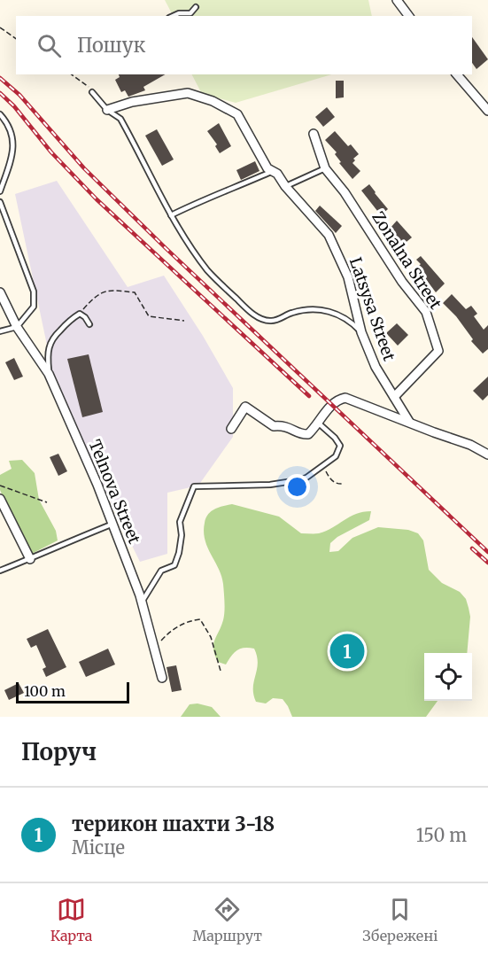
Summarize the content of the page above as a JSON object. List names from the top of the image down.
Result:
{
  "streets": {
    "street": ["Zonalna Street", "Latsysa Street", "Telnova Street"]
  },
  "crossings": [
    ["Zonalna Street", "Latsysa Street"]
  ],
  "scale_bar": "100 m",
  "page": {
    "search": "Пошук",
    "pins": "1",
    "scale": "100 m",
    "heading": "Поруч",
    "list": [
      {
        "mark": "1",
        "name": "терикон шахти 3-18",
        "note": "Місце",
        "value": "150 m"
      }
    ],
    "nav": ["Карта", "Маршрут", "Збережені"]
  }
}
